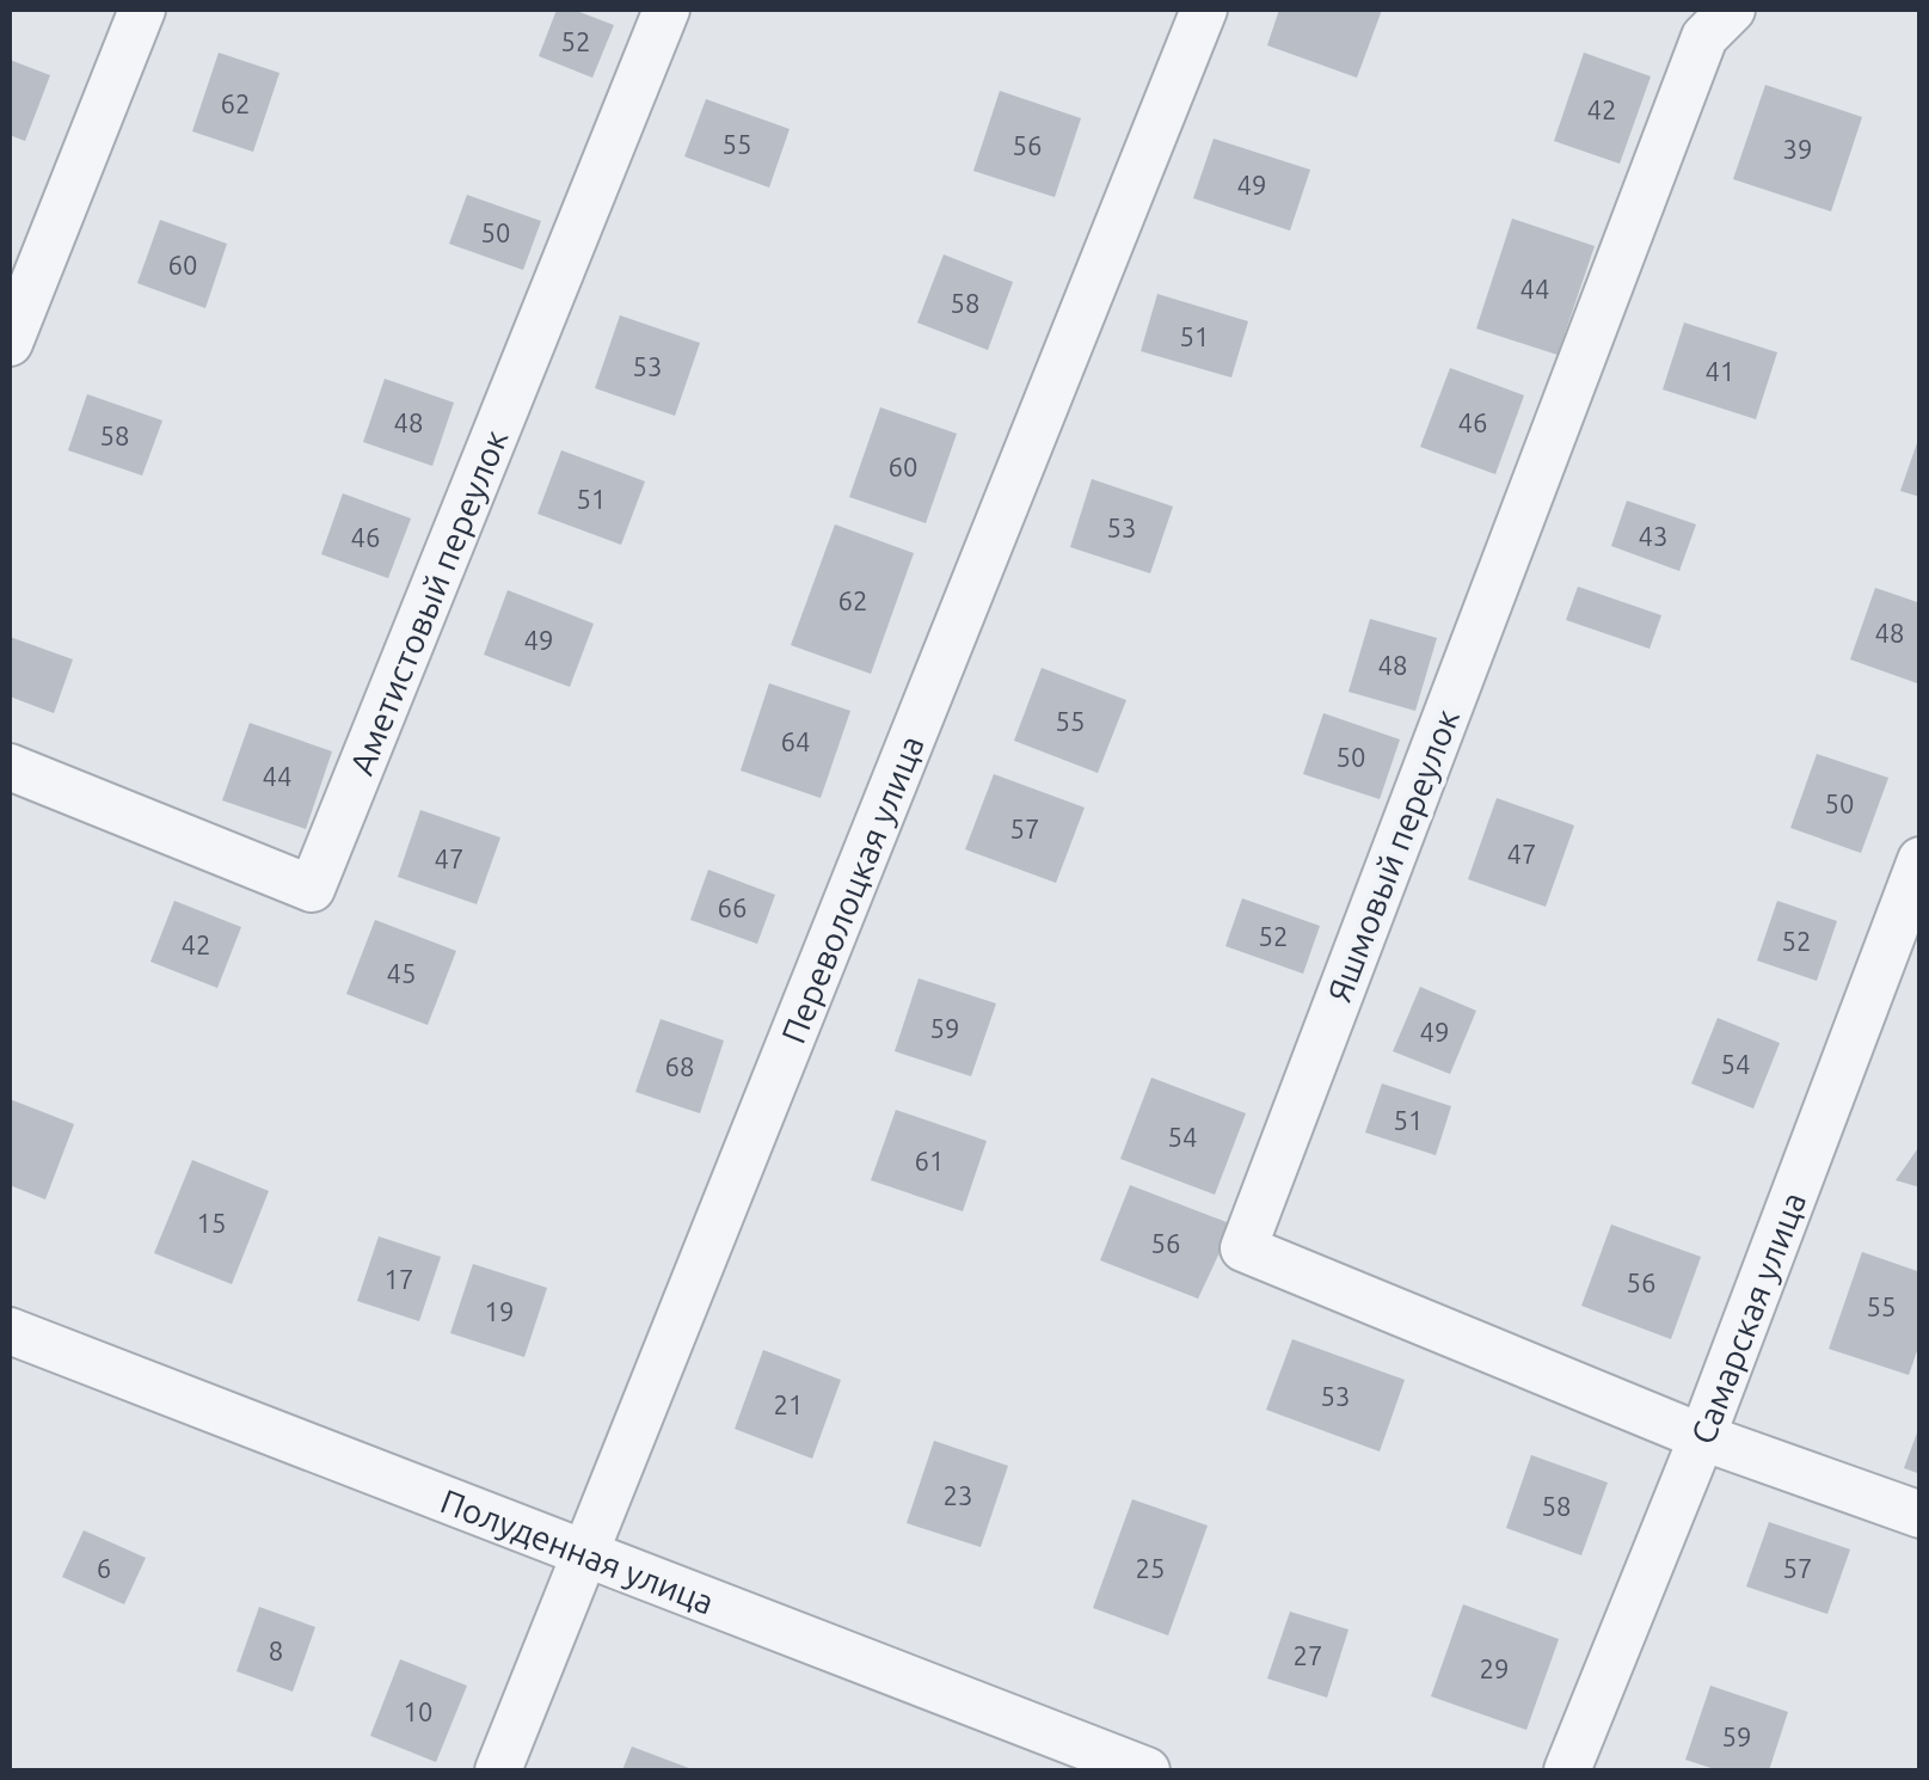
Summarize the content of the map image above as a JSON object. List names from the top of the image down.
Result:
{
  "streets": {
    "street": [
      "Аметистовый переулок",
      "Яшмовый переулок",
      "Переволоцкая улица",
      "Самарская улица",
      "Полуденная улица"
    ]
  },
  "crossings": [
    ["Яшмовый переулок", "Самарская улица"],
    ["Переволоцкая улица", "Полуденная улица"]
  ],
  "house_numbers": [
    "52",
    "62",
    "42",
    "55",
    "56",
    "39",
    "49",
    "50",
    "60",
    "44",
    "58",
    "51",
    "53",
    "41",
    "48",
    "46",
    "58",
    "60",
    "51",
    "53",
    "43",
    "46",
    "62",
    "48",
    "49",
    "48",
    "55",
    "64",
    "50",
    "44",
    "50",
    "57",
    "47",
    "47",
    "66",
    "52",
    "52",
    "42",
    "45",
    "59",
    "49",
    "54",
    "68",
    "51",
    "54",
    "61",
    "15",
    "56",
    "17",
    "56",
    "55",
    "19",
    "53",
    "21",
    "23",
    "58",
    "6",
    "25",
    "57",
    "8",
    "27",
    "29",
    "10",
    "59"
  ]
}
